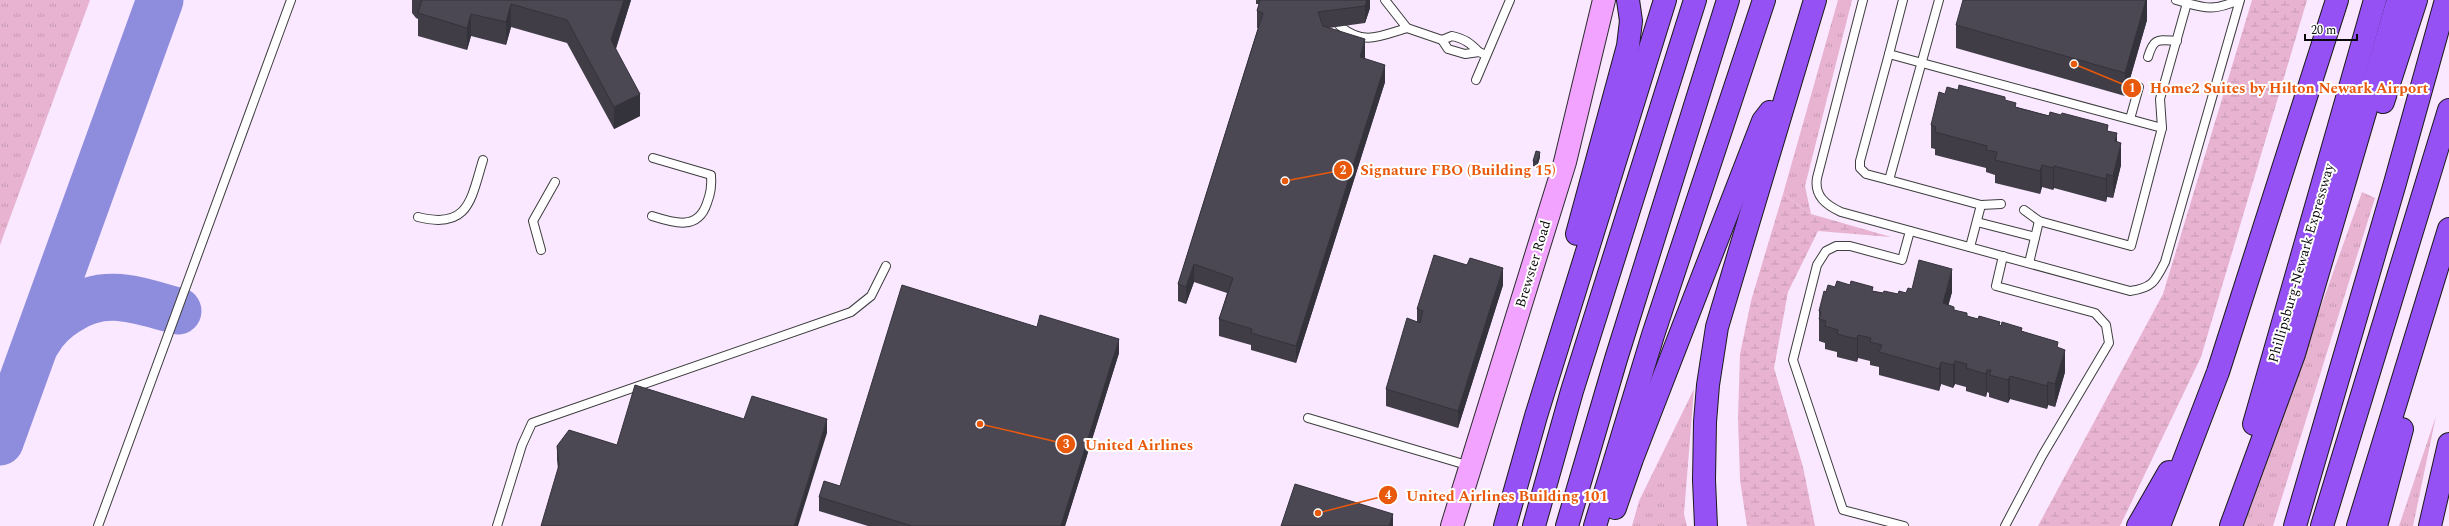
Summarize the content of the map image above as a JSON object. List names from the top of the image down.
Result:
{
  "streets": {
    "highway": ["Phillipsburg-Newark Expressway"],
    "street": ["Brewster Road"]
  },
  "places": [
    "Home2 Suites by Hilton Newark Airport",
    "Signature FBO (Building 15)",
    "United Airlines",
    "United Airlines Building 101"
  ],
  "scale_bar": "20 m"
}
